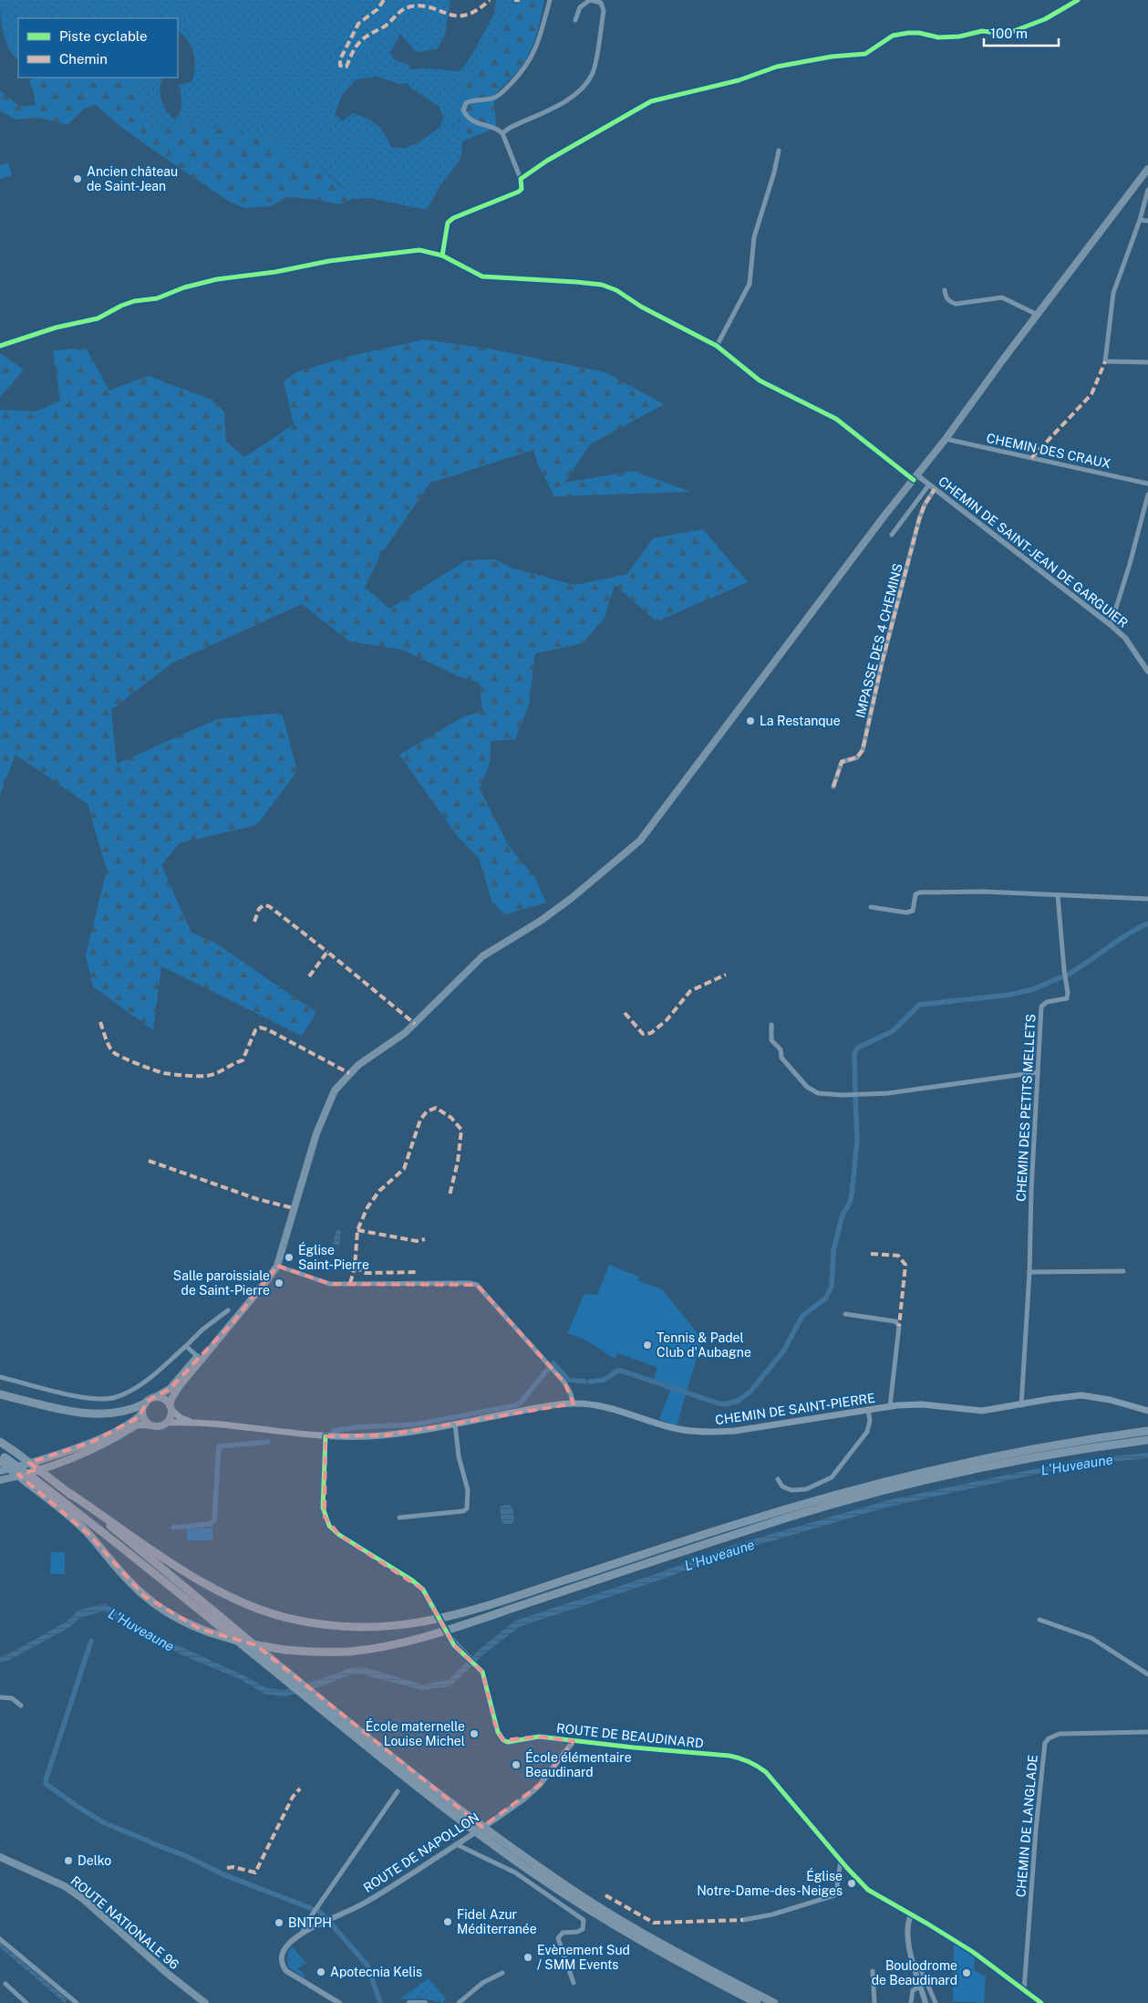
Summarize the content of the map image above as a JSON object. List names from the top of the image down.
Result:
{
  "streets": {
    "main road": ["CHEMIN DE SAINT-PIERRE", "ROUTE NATIONALE 96"],
    "street": [
      "CHEMIN DES CRAUX",
      "CHEMIN DE SAINT-JEAN DE GARGUIER",
      "IMPASSE DES 4 CHEMINS",
      "CHEMIN DES PETITS MELLETS",
      "ROUTE DE BEAUDINARD",
      "CHEMIN DE LANGLADE",
      "ROUTE DE NAPOLLON"
    ]
  },
  "crossings": [
    ["CHEMIN DE SAINT-JEAN DE GARGUIER", "IMPASSE DES 4 CHEMINS"],
    ["CHEMIN DES PETITS MELLETS", "CHEMIN DE SAINT-PIERRE"],
    ["CHEMIN DE SAINT-PIERRE", "ROUTE DE BEAUDINARD"],
    ["ROUTE DE BEAUDINARD", "CHEMIN DE LANGLADE"],
    ["ROUTE DE BEAUDINARD", "ROUTE DE NAPOLLON"]
  ],
  "water": ["L'Huveaune"],
  "places": [
    "Ancien château de Saint-Jean",
    "La Restanque",
    "Église Saint-Pierre",
    "Salle paroissiale de Saint-Pierre",
    "Tennis & Padel Club d'Aubagne",
    "École maternelle Louise Michel",
    "École élémentaire Beaudinard",
    "Delko",
    "Église Notre-Dame-des-Neiges",
    "Fidel Azur Méditerranée",
    "BNTPH",
    "Evènement Sud / SMM Events",
    "Apotecnia Kelis",
    "Boulodrome de Beaudinard"
  ],
  "legend": ["Piste cyclable", "Chemin"],
  "scale_bar": "100 m"
}
